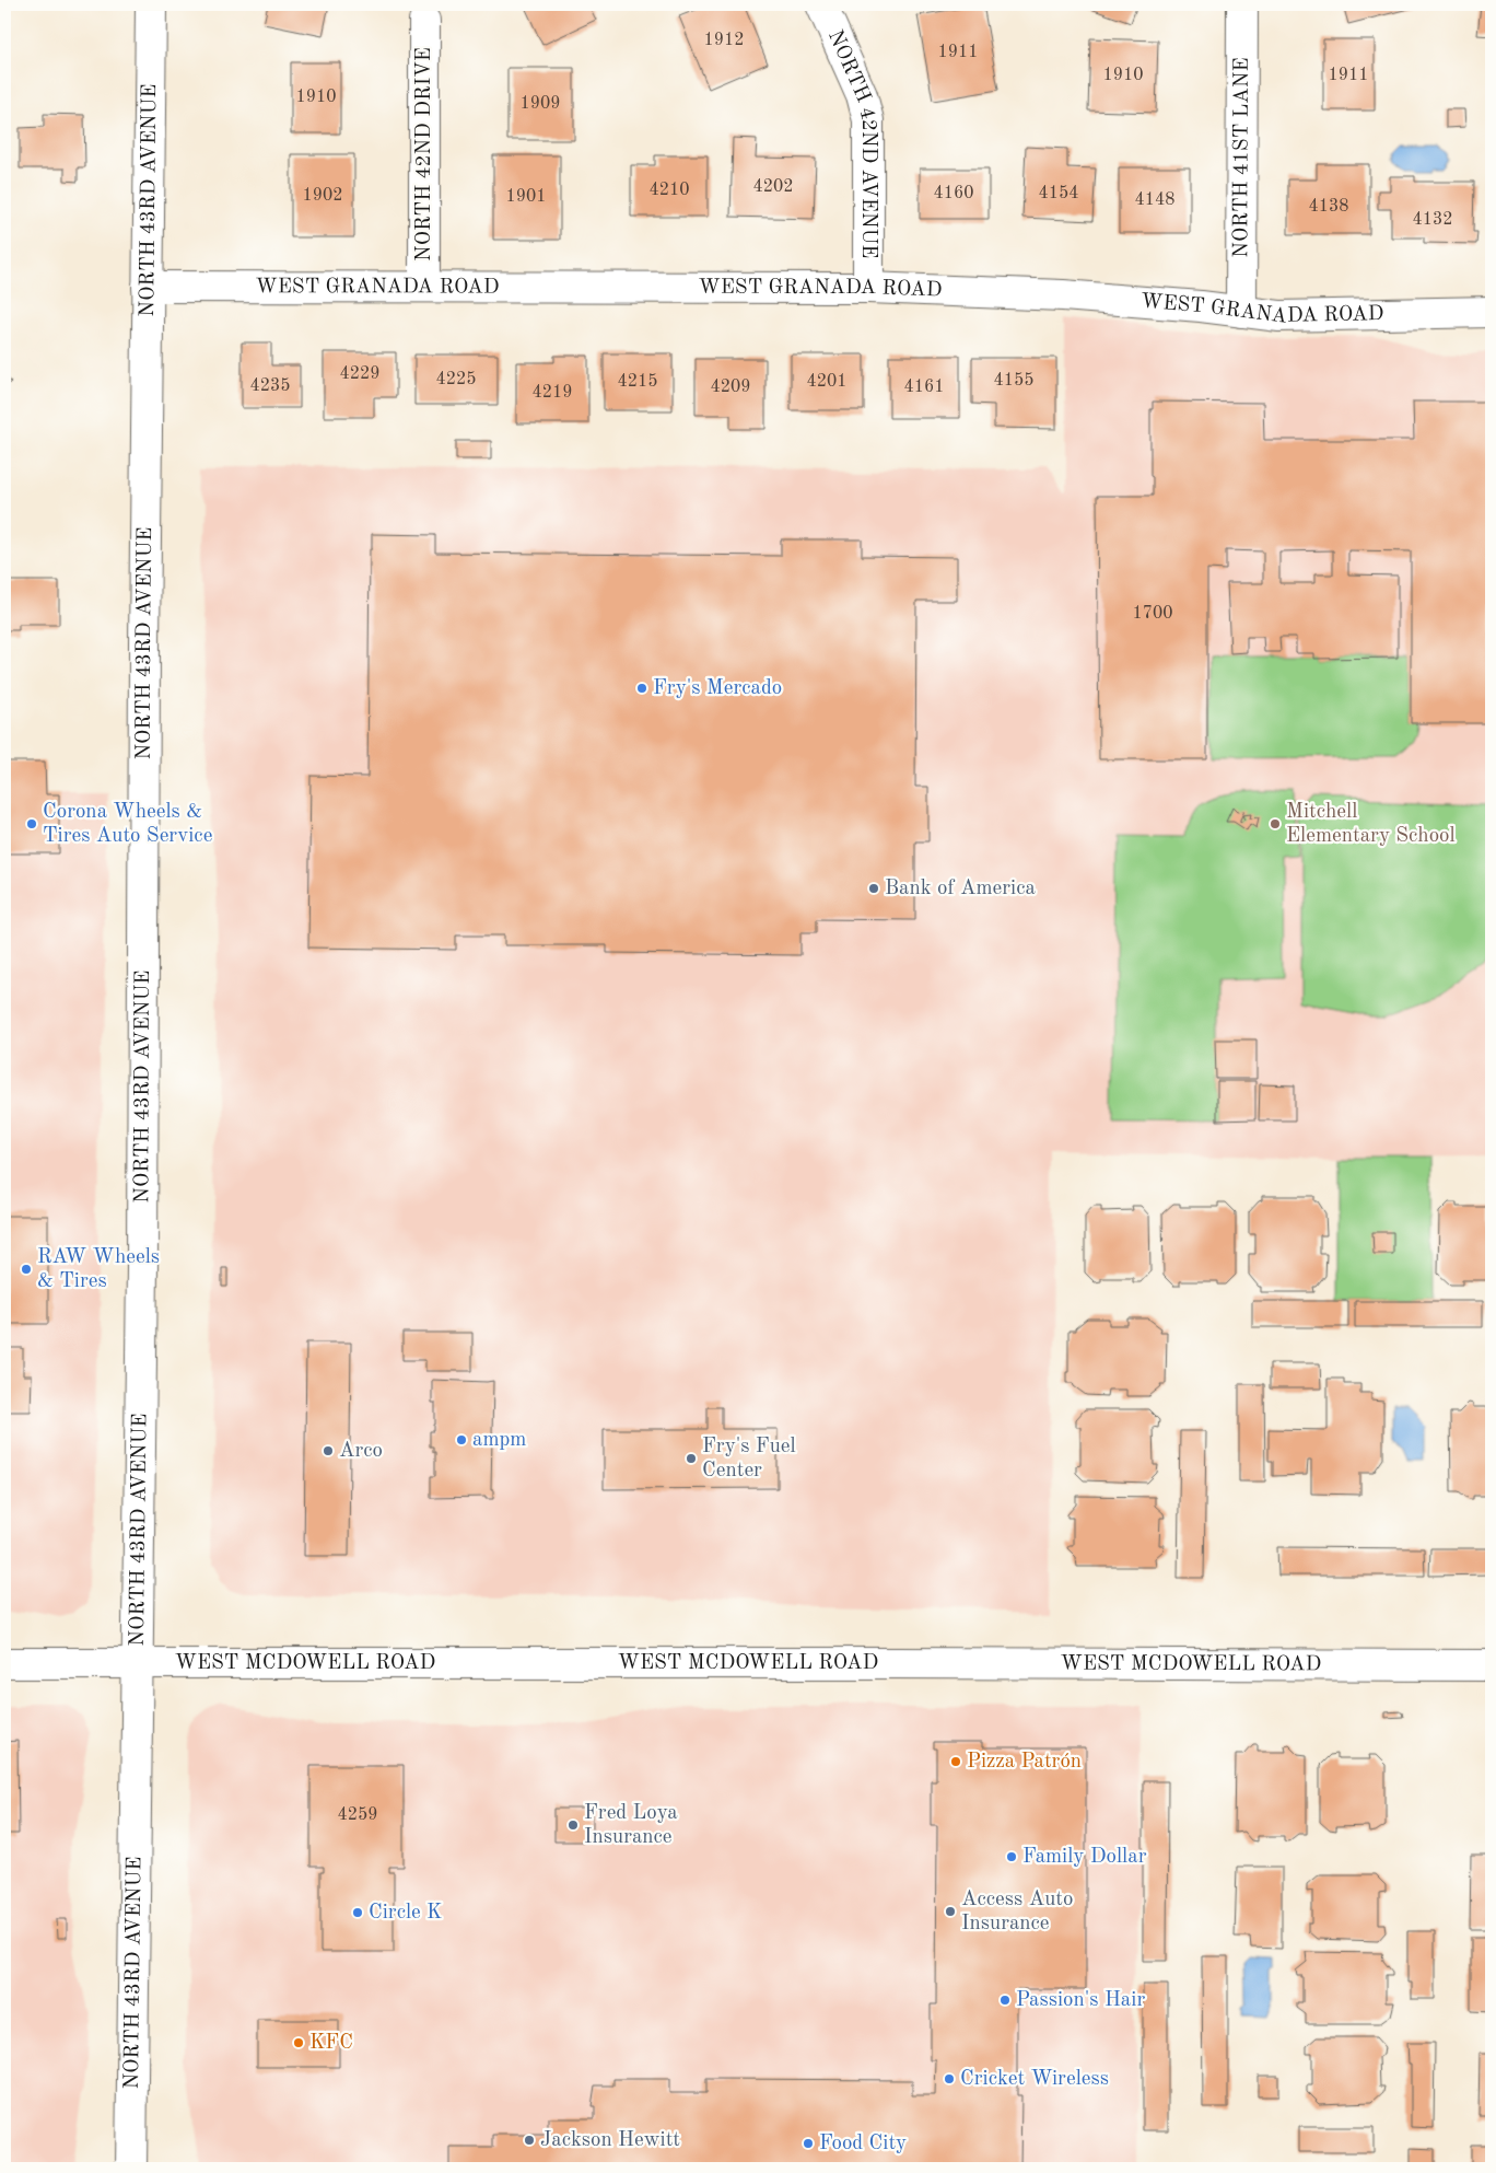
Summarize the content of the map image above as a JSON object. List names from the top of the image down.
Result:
{
  "streets": {
    "main road": [
      "NORTH 42ND AVENUE",
      "NORTH 42ND DRIVE",
      "NORTH 41ST LANE",
      "NORTH 43RD AVENUE",
      "WEST GRANADA ROAD",
      "WEST MCDOWELL ROAD"
    ]
  },
  "crossings": [
    ["NORTH 42ND AVENUE", "WEST GRANADA ROAD"],
    ["NORTH 42ND DRIVE", "WEST GRANADA ROAD"],
    ["NORTH 41ST LANE", "WEST GRANADA ROAD"],
    ["NORTH 43RD AVENUE", "WEST GRANADA ROAD"],
    ["NORTH 43RD AVENUE", "WEST MCDOWELL ROAD"]
  ],
  "places": [
    "Fry's Mercado",
    "Corona Wheels & Tires Auto Service",
    "Mitchell Elementary School",
    "Bank of America",
    "RAW Wheels & Tires",
    "ampm",
    "Arco",
    "Fry's Fuel Center",
    "Pizza Patrón",
    "Fred Loya Insurance",
    "Family Dollar",
    "Access Auto Insurance",
    "Circle K",
    "Passion's Hair",
    "KFC",
    "Cricket Wireless",
    "Jackson Hewitt",
    "Food City"
  ],
  "house_numbers": [
    "1912",
    "1911",
    "1910",
    "1911",
    "1910",
    "1909",
    "4202",
    "4210",
    "4160",
    "4154",
    "1902",
    "1901",
    "4148",
    "4138",
    "4132",
    "4229",
    "4225",
    "4155",
    "4215",
    "4201",
    "4235",
    "4209",
    "4161",
    "4219",
    "1700",
    "4259"
  ]
}
